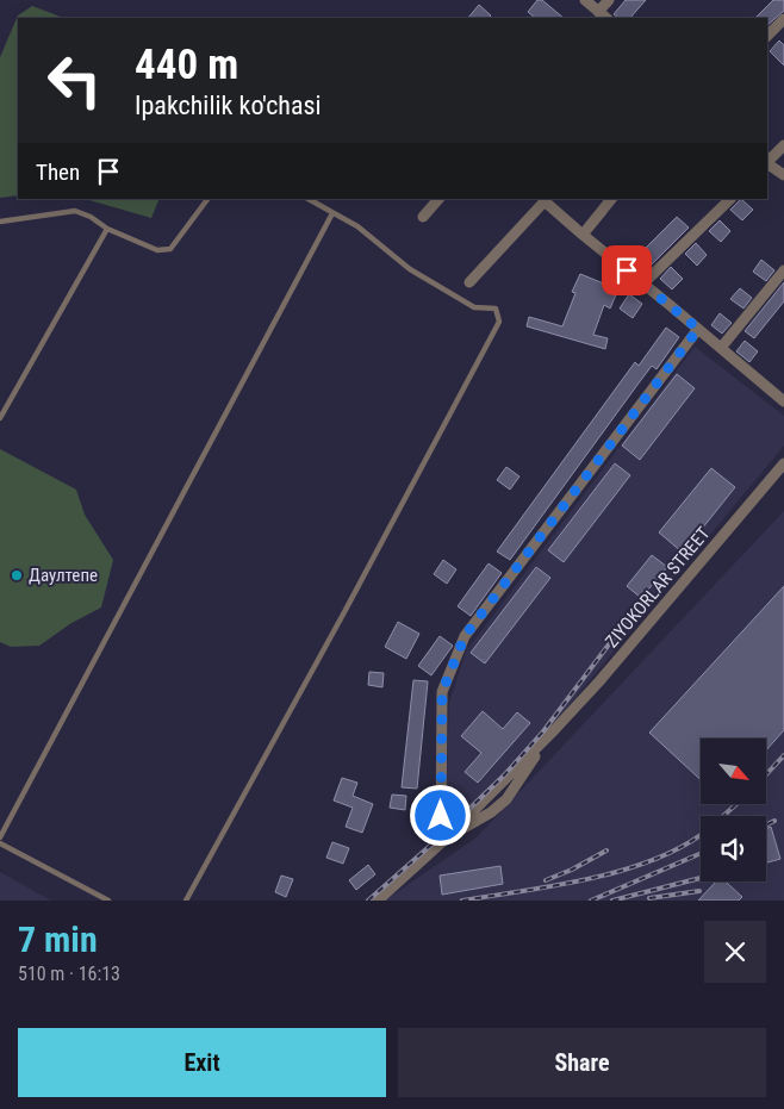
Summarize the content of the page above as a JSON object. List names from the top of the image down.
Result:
{
  "streets": {
    "street": ["ZIYOKORLAR STREET"]
  },
  "places": ["Даултепе"],
  "north": "bottom right",
  "page": {
    "turn": ["440 m", "Ipakchilik ko'chasi"],
    "then": "Then",
    "heading": ["7 min", "510 m · 16:13"],
    "buttons": ["Exit", "Share"]
  }
}
